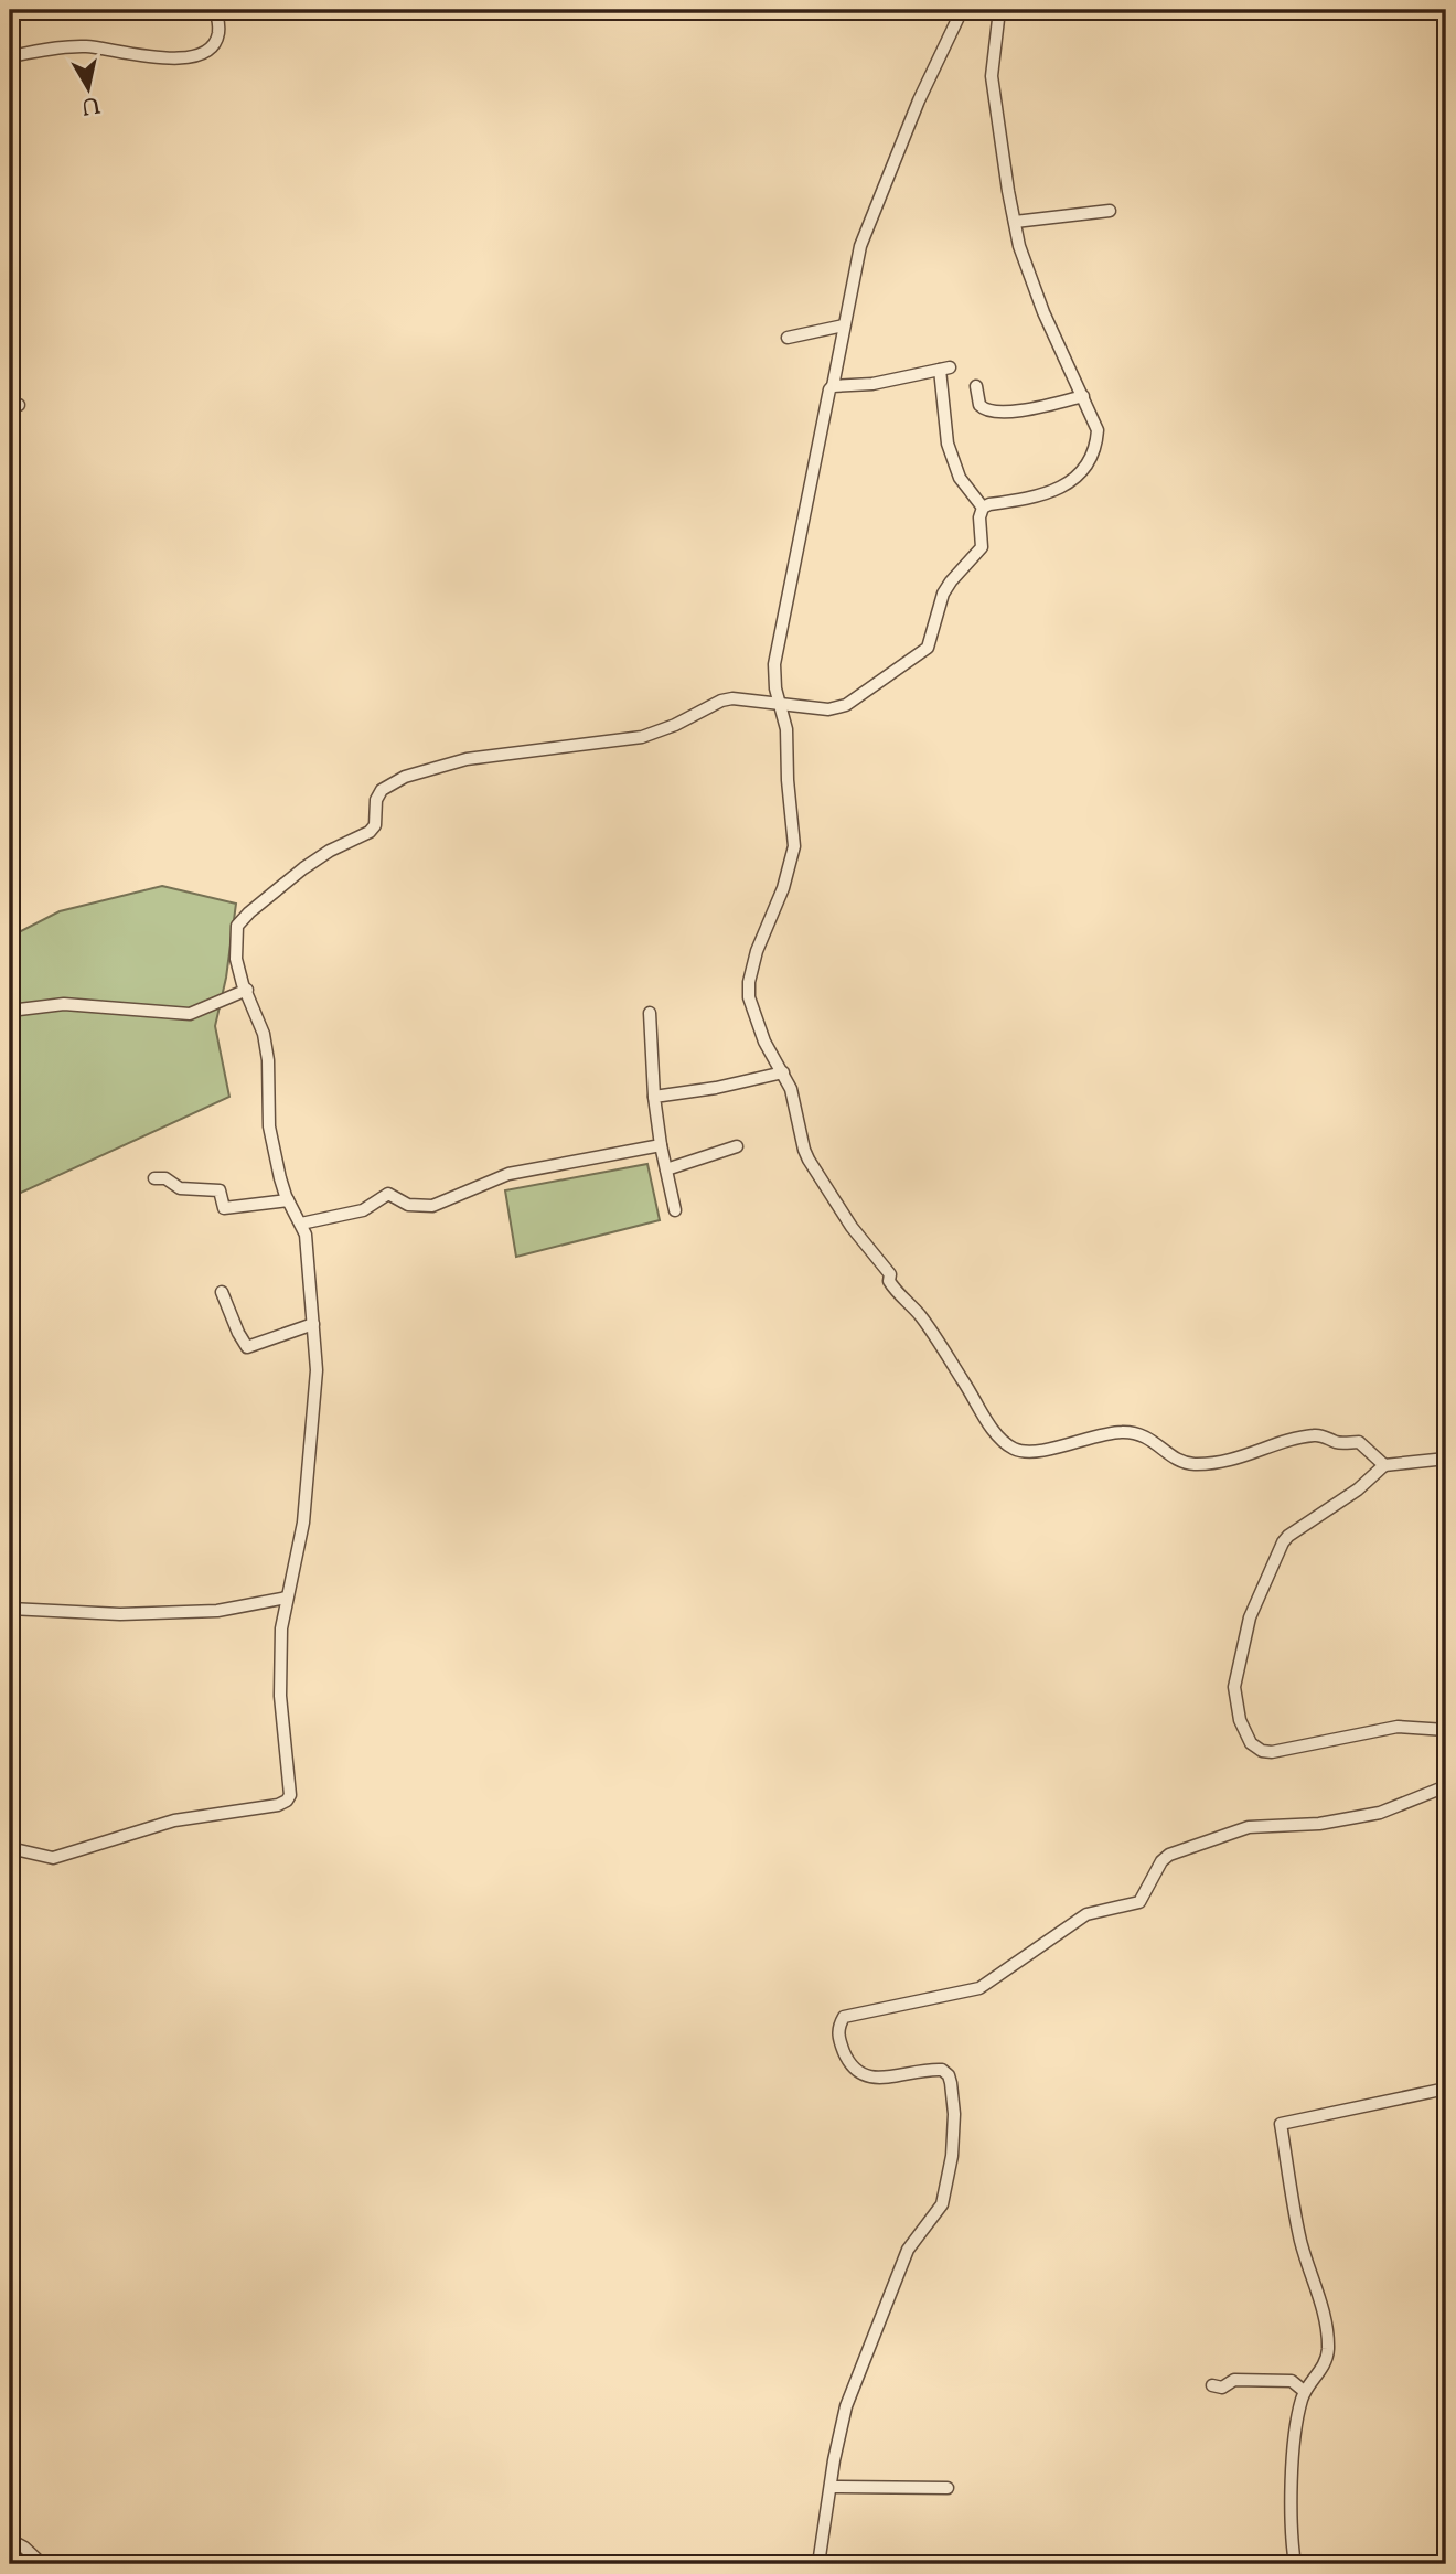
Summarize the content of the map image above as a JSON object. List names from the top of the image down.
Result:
{
  "north": "bottom"
}
